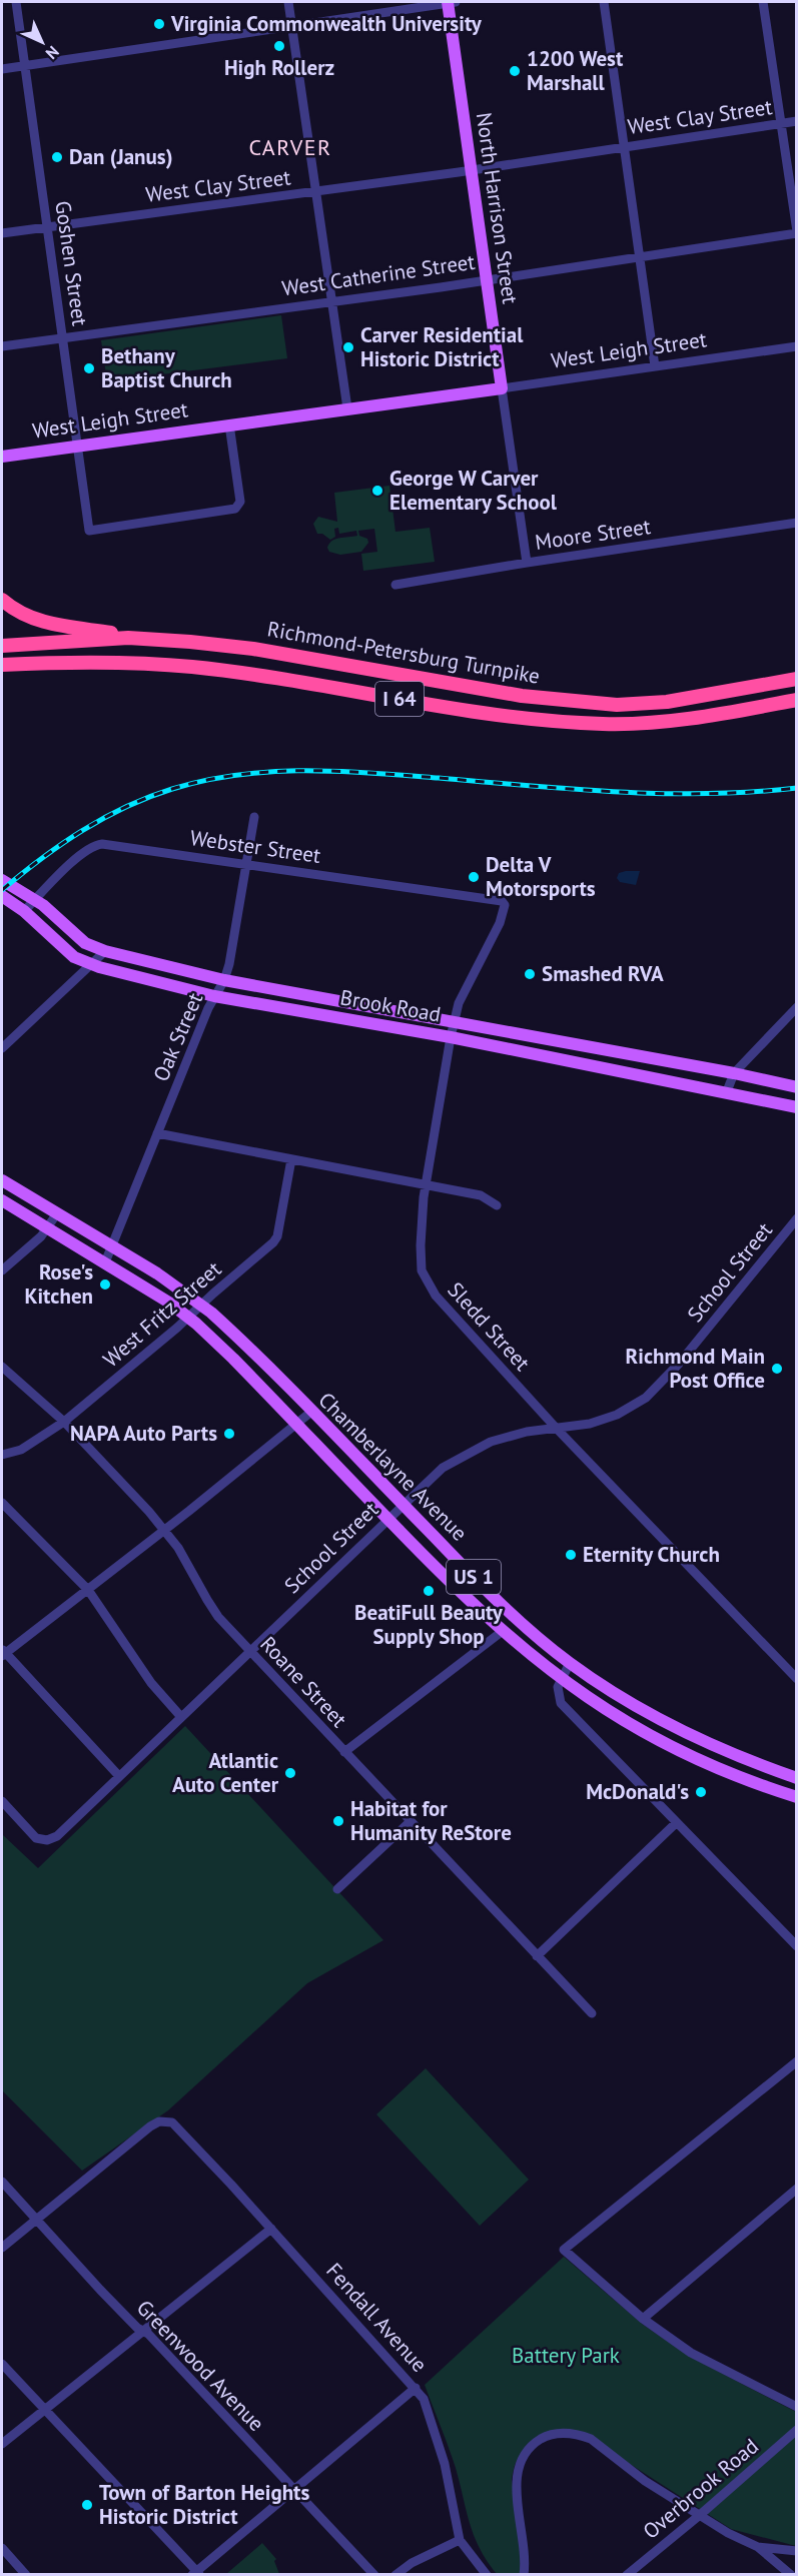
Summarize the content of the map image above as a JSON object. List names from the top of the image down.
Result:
{
  "streets": {
    "highway": ["Richmond-Petersburg Turnpike", "I 64"],
    "main road": [
      "North Harrison Street",
      "West Leigh Street",
      "Brook Road",
      "Chamberlayne Avenue",
      "US 1"
    ],
    "street": [
      "West Clay Street",
      "Goshen Street",
      "West Catherine Street",
      "Moore Street",
      "Webster Street",
      "Oak Street",
      "School Street",
      "West Fritz Street",
      "Sledd Street",
      "Roane Street",
      "Fendall Avenue",
      "Greenwood Avenue",
      "Overbrook Road"
    ]
  },
  "crossings": [
    ["West Clay Street", "North Harrison Street"],
    ["West Clay Street", "Goshen Street"],
    ["North Harrison Street", "West Catherine Street"],
    ["North Harrison Street", "West Leigh Street"],
    ["North Harrison Street", "Moore Street"],
    ["Goshen Street", "West Catherine Street"],
    ["Goshen Street", "West Leigh Street"],
    ["Webster Street", "Brook Road"],
    ["Webster Street", "Oak Street"],
    ["Webster Street", "Sledd Street"],
    ["Brook Road", "Oak Street"],
    ["Brook Road", "Sledd Street"],
    ["Oak Street", "Chamberlayne Avenue"],
    ["School Street", "Sledd Street"],
    ["School Street", "Chamberlayne Avenue"],
    ["School Street", "Roane Street"],
    ["West Fritz Street", "Chamberlayne Avenue"],
    ["West Fritz Street", "Roane Street"],
    ["Fendall Avenue", "Greenwood Avenue"]
  ],
  "districts": ["CARVER"],
  "parks": ["Battery Park"],
  "places": [
    "Virginia Commonwealth University",
    "High Rollerz",
    "1200 West Marshall",
    "Dan (Janus)",
    "Carver Residential Historic District",
    "Bethany Baptist Church",
    "George W Carver Elementary School",
    "Delta V Motorsports",
    "Smashed RVA",
    "Rose's Kitchen",
    "Richmond Main Post Office",
    "NAPA Auto Parts",
    "Eternity Church",
    "BeatiFull Beauty Supply Shop",
    "Atlantic Auto Center",
    "McDonald's",
    "Habitat for Humanity ReStore",
    "Town of Barton Heights Historic District"
  ],
  "north": "bottom right"
}
